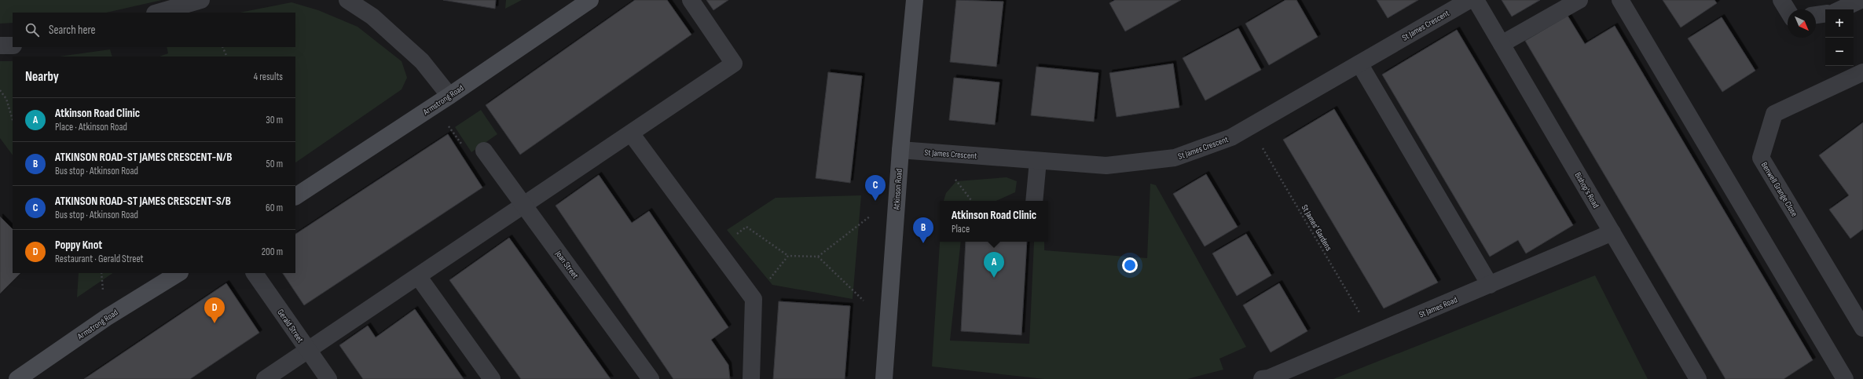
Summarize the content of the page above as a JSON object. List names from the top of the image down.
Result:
{
  "streets": {
    "street": [
      "St James Crescent",
      "Armstrong Road",
      "Atkinson Road",
      "Benwell Grange Close",
      "Bishop's Road",
      "Joan Street",
      "St James Road",
      "Gerald Street"
    ],
    "path": ["St James' Gardens"]
  },
  "crossings": [
    ["St James Crescent", "Atkinson Road"],
    ["St James Crescent", "St James' Gardens"],
    ["Bishop's Road", "St James Road"],
    ["St James' Gardens", "St James Road"]
  ],
  "north": "bottom right",
  "page": {
    "map_buttons": ["+", "−"],
    "search": "Search here",
    "heading": ["Nearby", "4 results"],
    "list": [
      {
        "mark": "A",
        "name": "Atkinson Road Clinic",
        "note": "Place · Atkinson Road",
        "value": "30 m"
      },
      {
        "mark": "B",
        "name": "ATKINSON ROAD-ST JAMES CRESCENT-N/B",
        "note": "Bus stop · Atkinson Road",
        "value": "50 m"
      },
      {
        "mark": "C",
        "name": "ATKINSON ROAD-ST JAMES CRESCENT-S/B",
        "note": "Bus stop · Atkinson Road",
        "value": "60 m"
      },
      {
        "mark": "D",
        "name": "Poppy Knot",
        "note": "Restaurant · Gerald Street",
        "value": "200 m"
      }
    ],
    "pins": [
      "C",
      "B",
      "A",
      "D"
    ],
    "popup": ["Atkinson Road Clinic", "Place"]
  }
}
